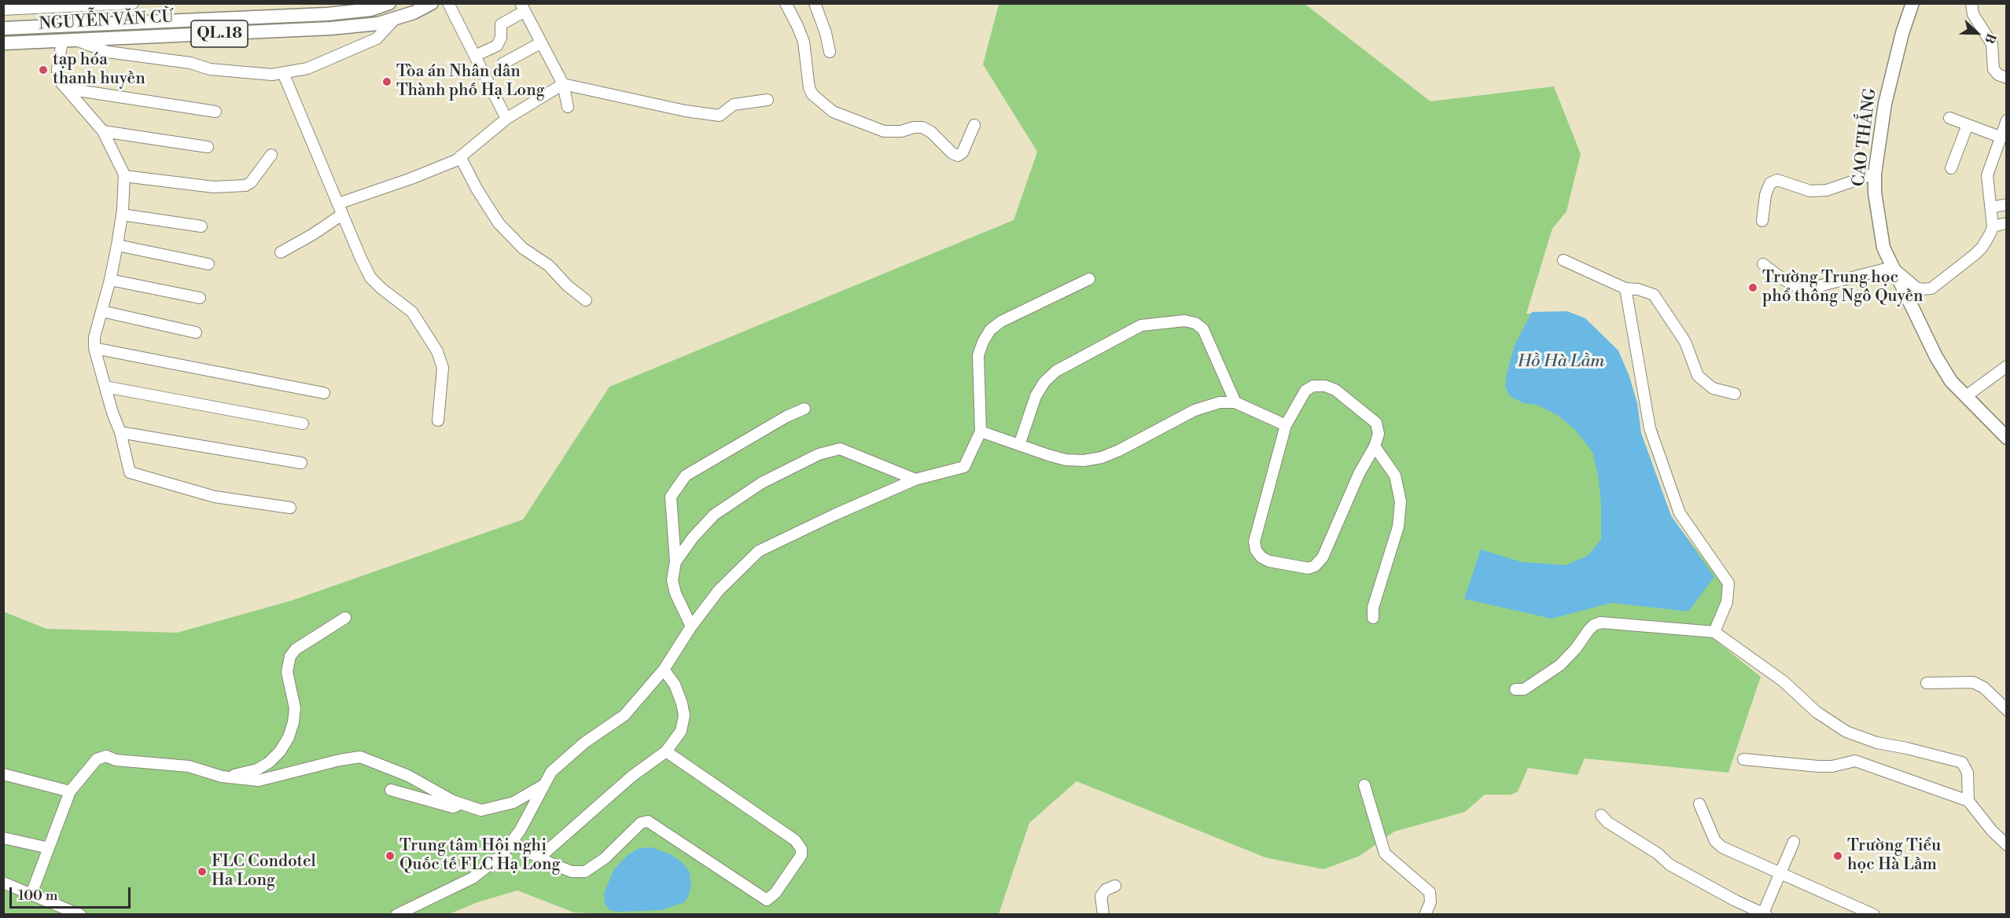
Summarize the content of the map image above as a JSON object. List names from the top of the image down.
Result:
{
  "streets": {
    "main road": ["NGUYỄN VĂN CỪ", "QL.18", "CAO THẮNG"]
  },
  "water": ["Hồ Hà Lầm"],
  "places": [
    "tạp hóa thanh huyền",
    "Tòa án Nhân dân Thành phố Hạ Long",
    "Trường Trung học phổ thông Ngô Quyền",
    "Trung tâm Hội nghị Quốc tế FLC Hạ Long",
    "Trường Tiểu học Hà Lầm",
    "FLC Condotel Ha Long"
  ],
  "scale_bar": "100 m",
  "north": "right"
}
